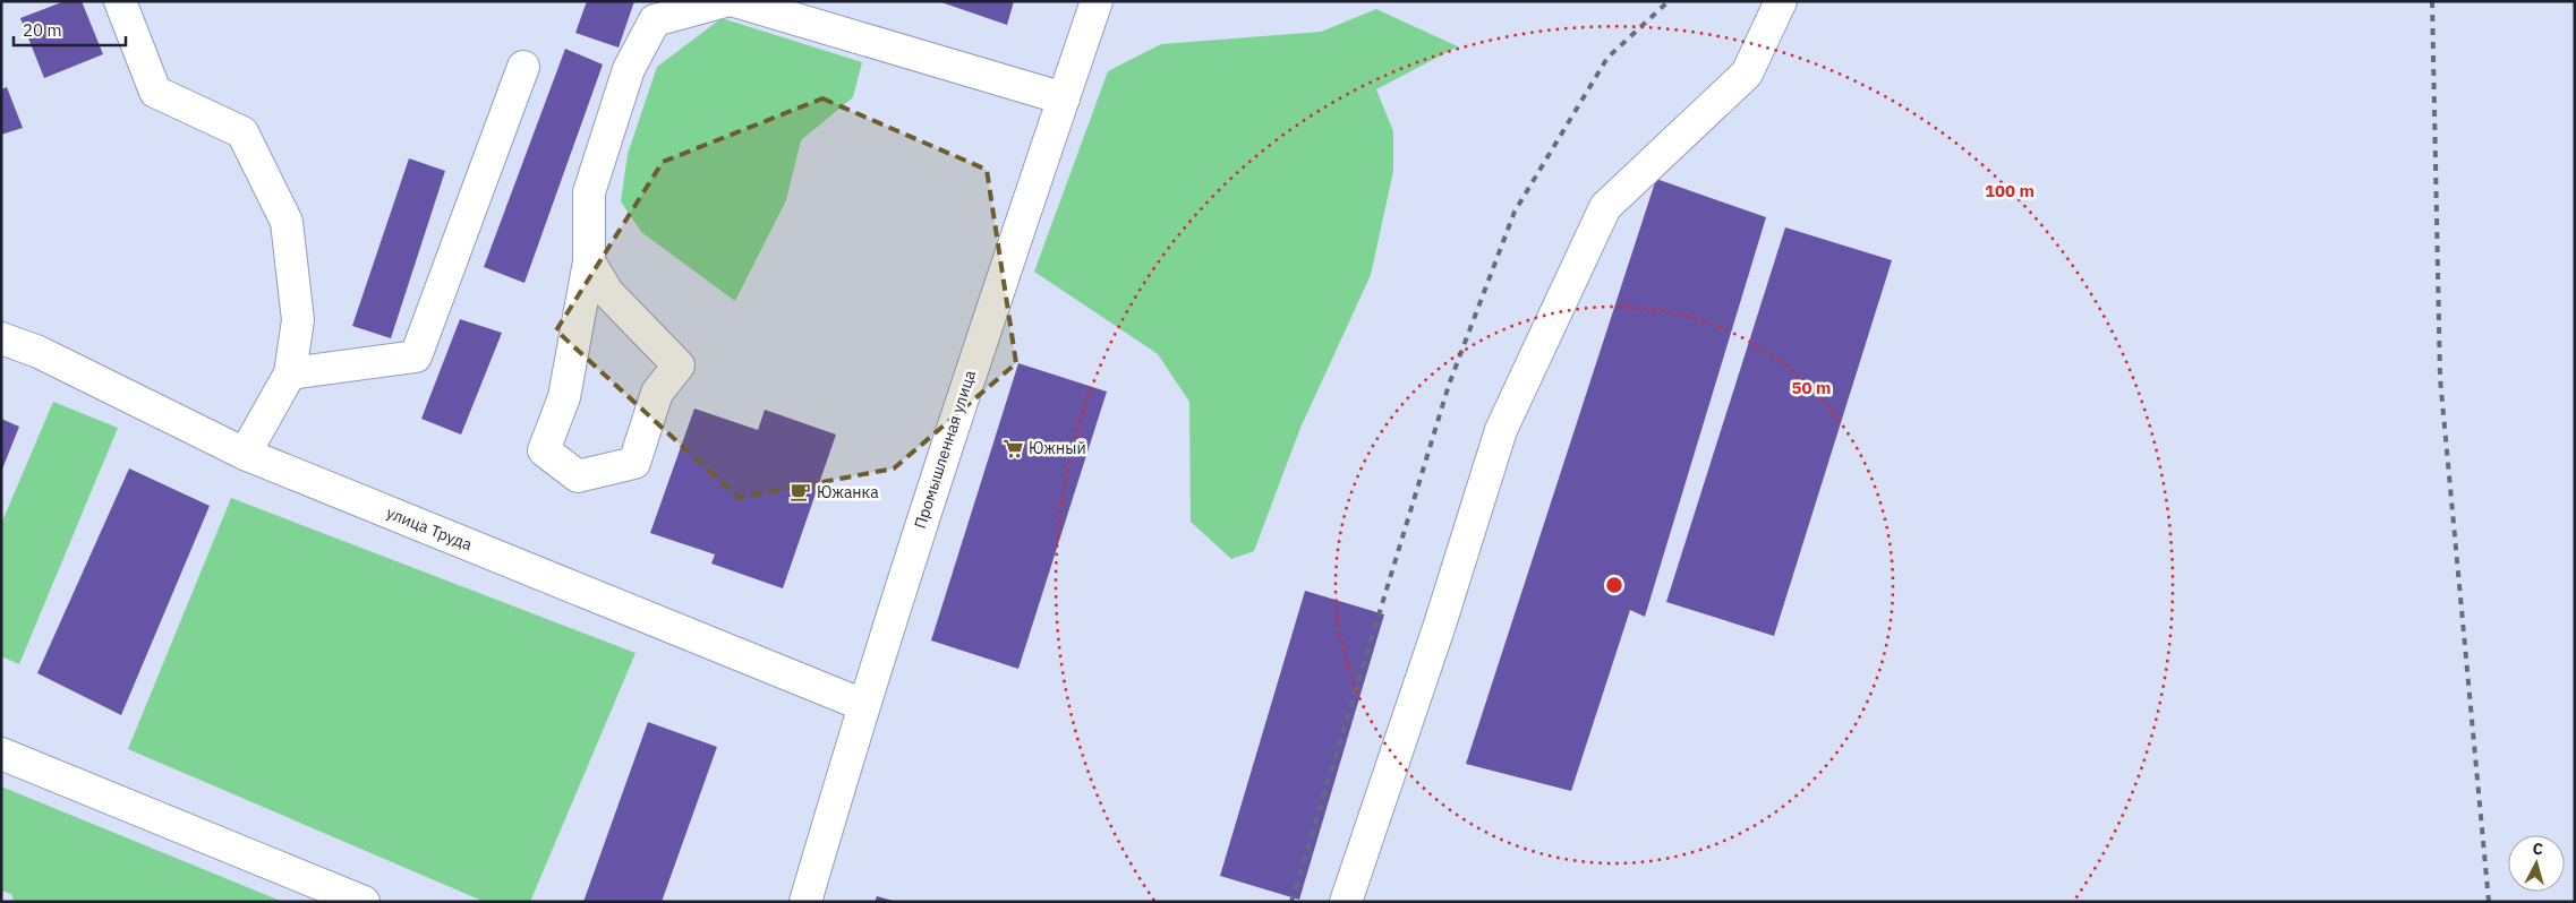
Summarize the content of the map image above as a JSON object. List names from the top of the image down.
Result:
{
  "streets": {
    "street": ["Промышленная улица", "улица Труда"]
  },
  "crossings": [
    ["Промышленная улица", "улица Труда"]
  ],
  "places": {
    "supermarket": ["Южный"],
    "cafe": ["Южанка"]
  },
  "scale_bar": "20 m",
  "north": "top",
  "rings": ["100 m", "50 m"]
}
